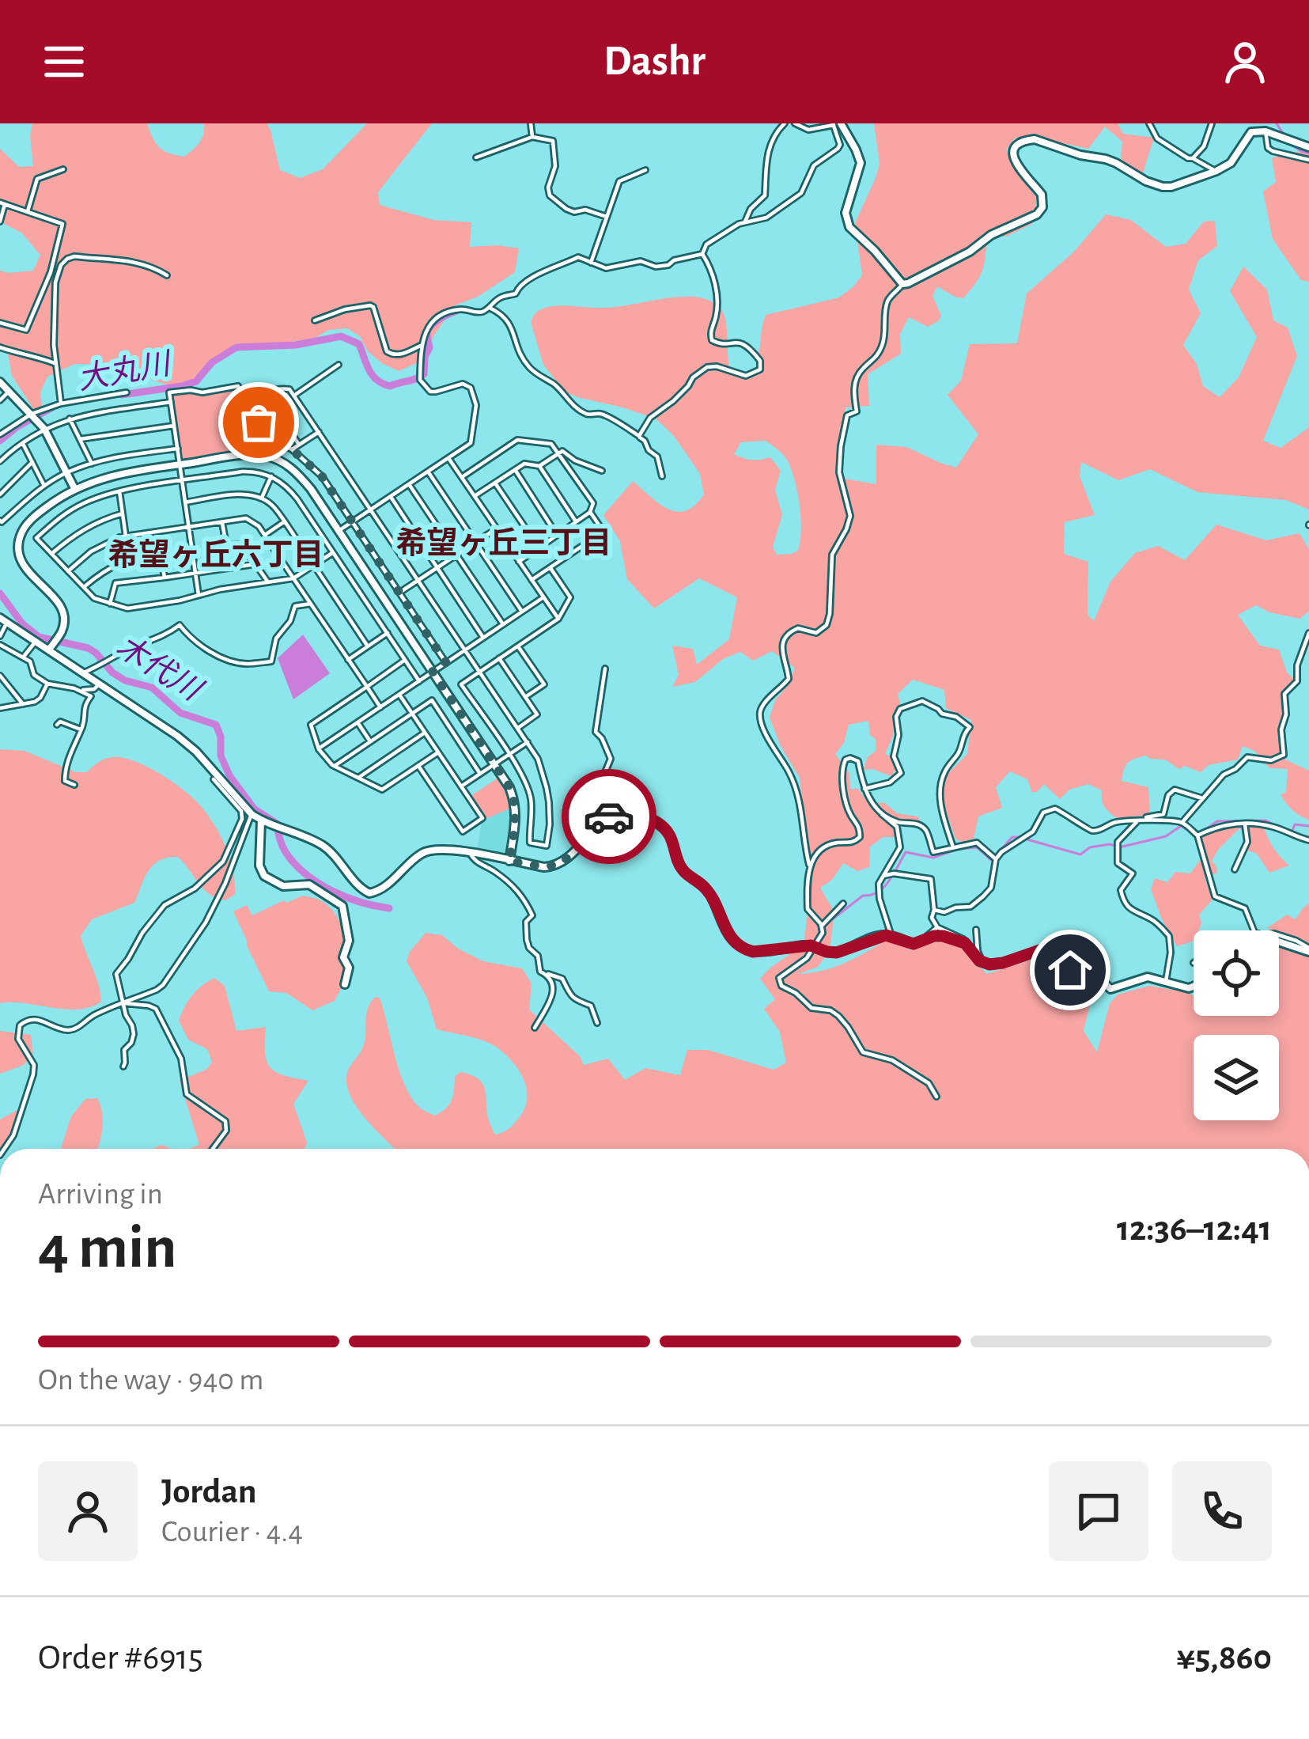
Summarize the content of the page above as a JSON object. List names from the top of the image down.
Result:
{
  "districts": ["希望ヶ丘三丁目", "希望ヶ丘六丁目"],
  "water": ["大丸川", "木代川"],
  "page": {
    "header": "Dashr",
    "heading": ["4 min", "Arriving in", "12:36–12:41"],
    "panel": [
      "Jordan",
      "Courier · 4.4",
      "Order #6915",
      "¥5,860"
    ],
    "bar": "On the way · 940 m"
  }
}
